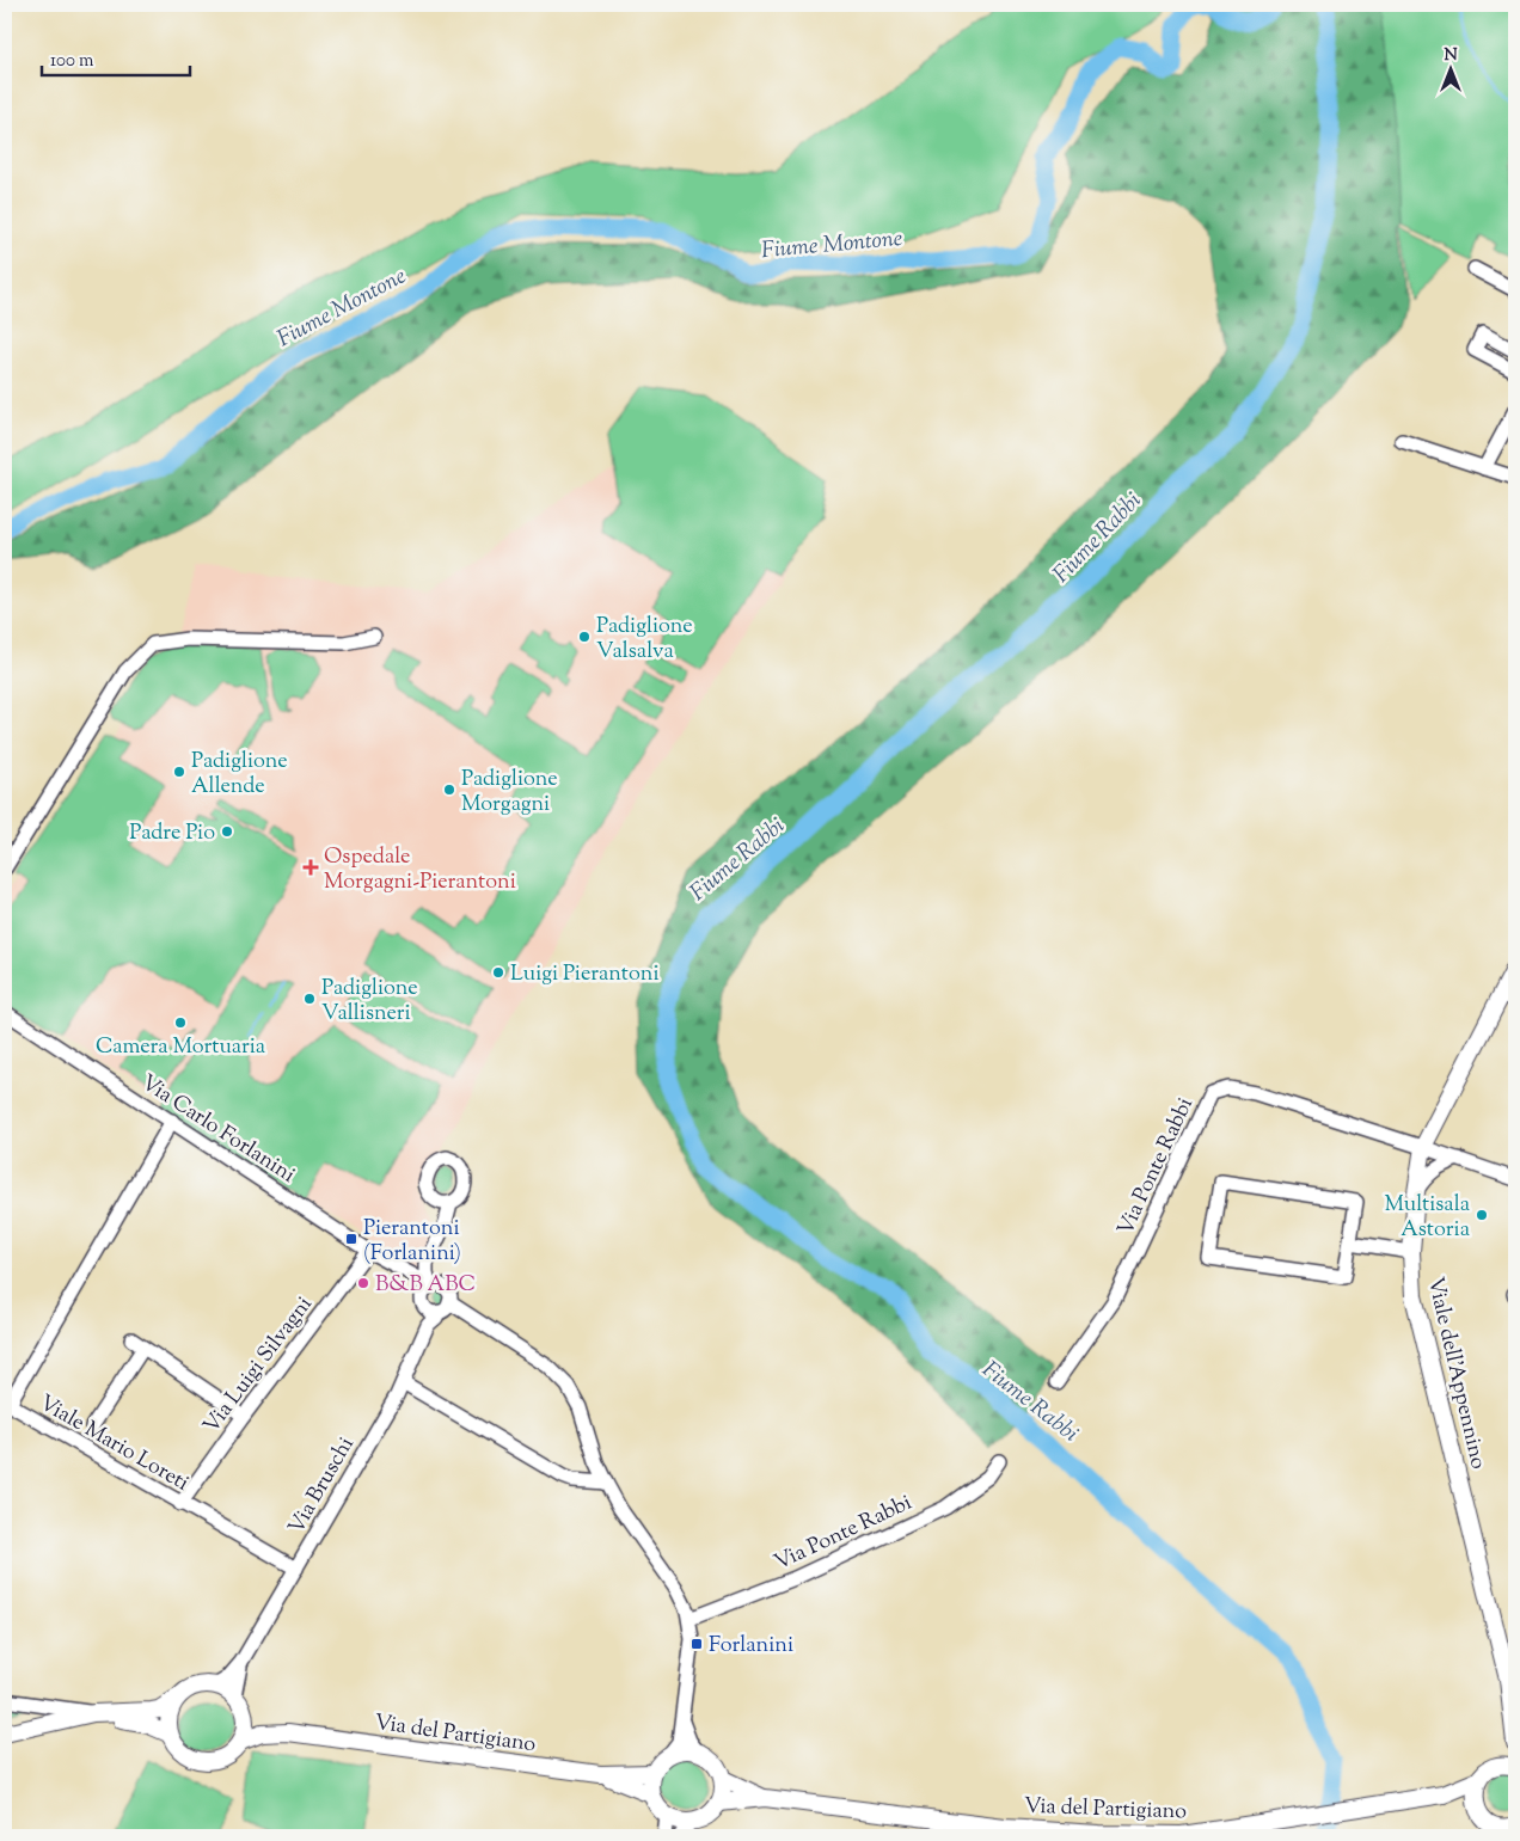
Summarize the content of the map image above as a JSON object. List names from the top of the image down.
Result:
{
  "streets": {
    "main road": ["Viale dell'Appennino", "Via del Partigiano"],
    "street": [
      "Via Carlo Forlanini",
      "Via Ponte Rabbi",
      "Via Luigi Silvagni",
      "Viale Mario Loreti",
      "Via Bruschi"
    ]
  },
  "crossings": [
    ["Via Carlo Forlanini", "Via Luigi Silvagni"],
    ["Via Carlo Forlanini", "Viale Mario Loreti"],
    ["Via Carlo Forlanini", "Via Bruschi"],
    ["Via Ponte Rabbi", "Viale dell'Appennino"],
    ["Via Luigi Silvagni", "Viale Mario Loreti"],
    ["Viale dell'Appennino", "Via del Partigiano"],
    ["Viale Mario Loreti", "Via Bruschi"],
    ["Via Bruschi", "Via del Partigiano"]
  ],
  "water": ["Fiume Montone", "Fiume Rabbi"],
  "places": {
    "other": [
      "Padiglione Valsalva",
      "Padiglione Allende",
      "Padiglione Morgagni",
      "Padre Pio",
      "Luigi Pierantoni",
      "Padiglione Vallisneri",
      "Camera Mortuaria",
      "Multisala Astoria",
      "B&B ABC"
    ],
    "health": ["Ospedale Morgagni-Pierantoni"],
    "transit": ["Pierantoni (Forlanini)", "Forlanini"]
  },
  "scale_bar": "100 m",
  "north": "top"
}
